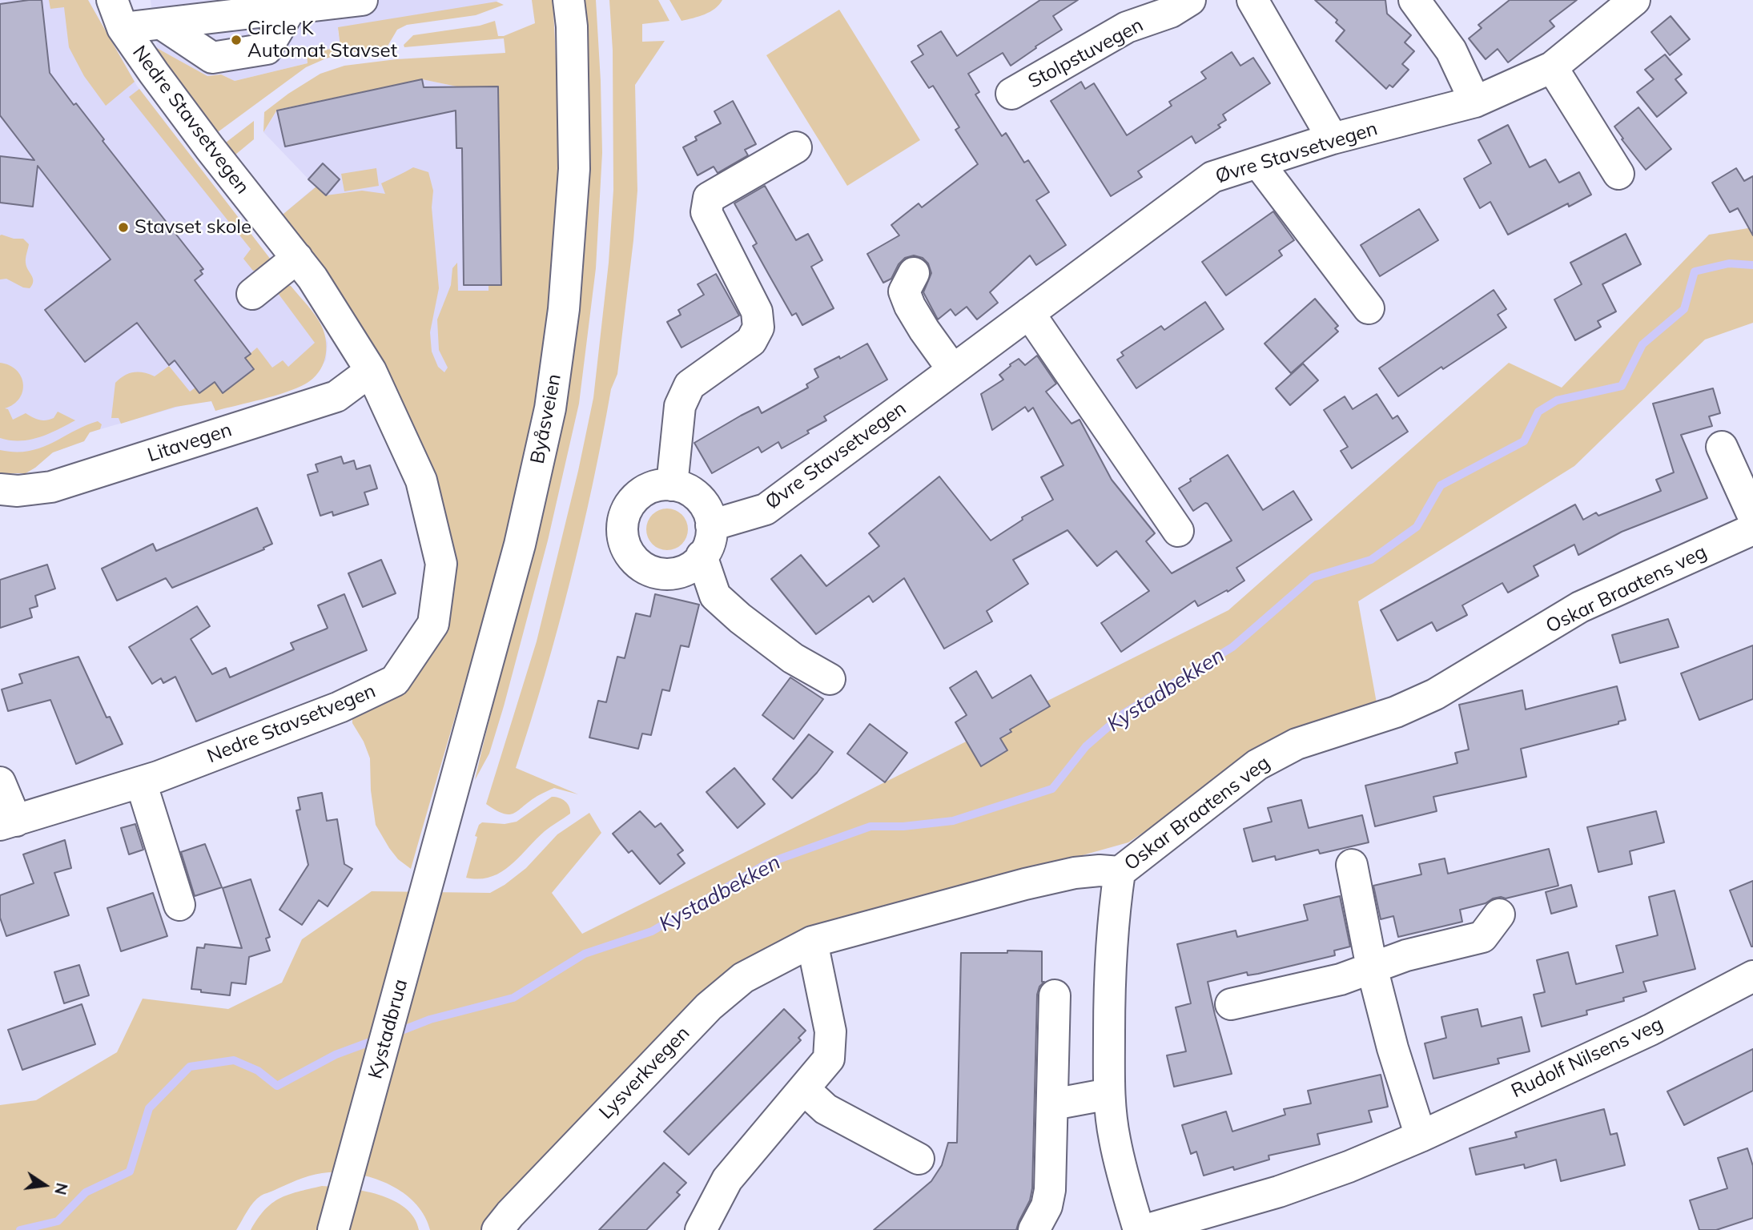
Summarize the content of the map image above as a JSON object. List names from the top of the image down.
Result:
{
  "streets": {
    "street": [
      "Stolpstuvegen",
      "Nedre Stavsetvegen",
      "Øvre Stavsetvegen",
      "Byåsveien",
      "Litavegen",
      "Oskar Braatens veg",
      "Kystadbrua",
      "Rudolf Nilsens veg",
      "Lysverkvegen"
    ]
  },
  "crossings": [
    ["Nedre Stavsetvegen", "Litavegen"],
    ["Byåsveien", "Kystadbrua"],
    ["Oskar Braatens veg", "Lysverkvegen"]
  ],
  "water": ["Kystadbekken"],
  "places": ["Circle K Automat Stavset", "Stavset skole"],
  "north": "right"
}
